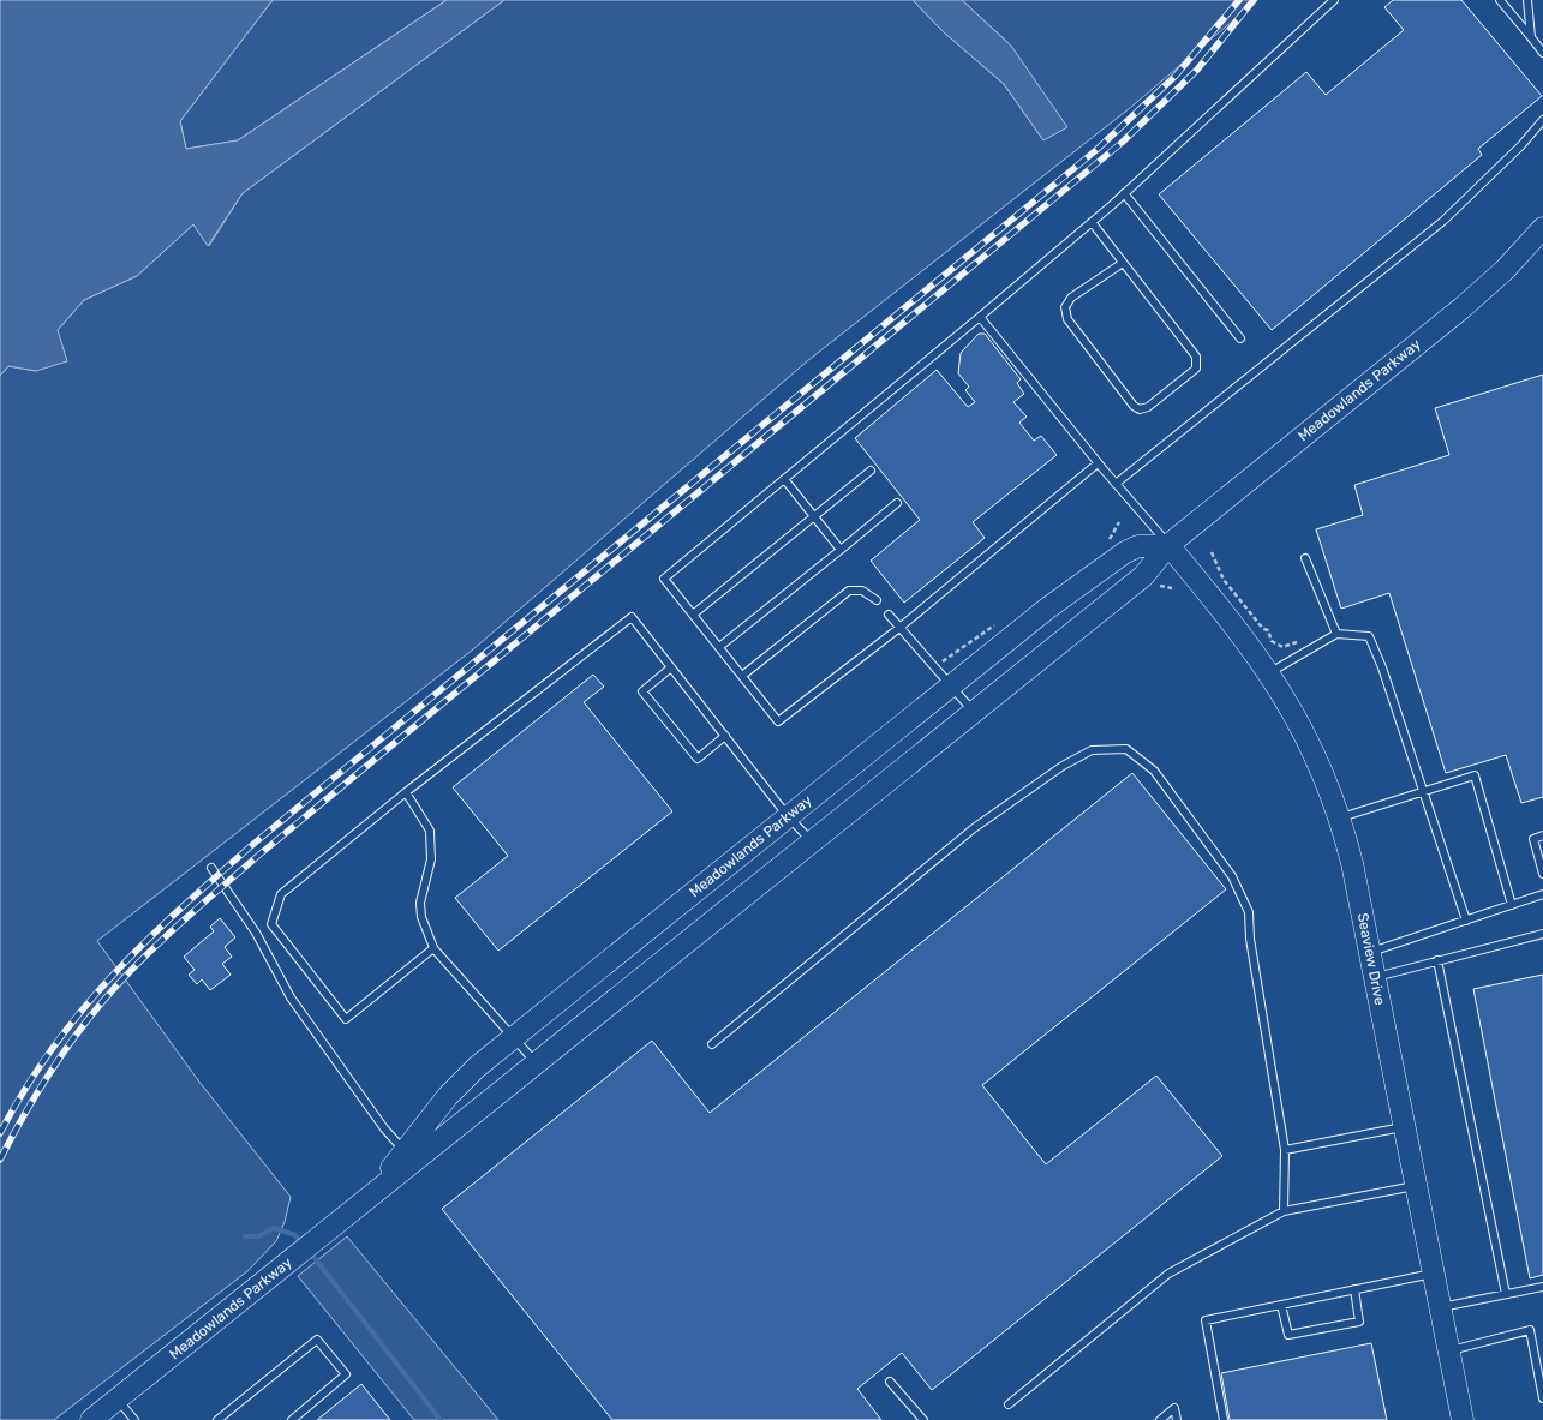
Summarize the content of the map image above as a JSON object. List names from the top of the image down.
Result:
{
  "streets": {
    "street": ["Meadowlands Parkway", "Seaview Drive"]
  },
  "crossings": [
    ["Meadowlands Parkway", "Seaview Drive"]
  ]
}
